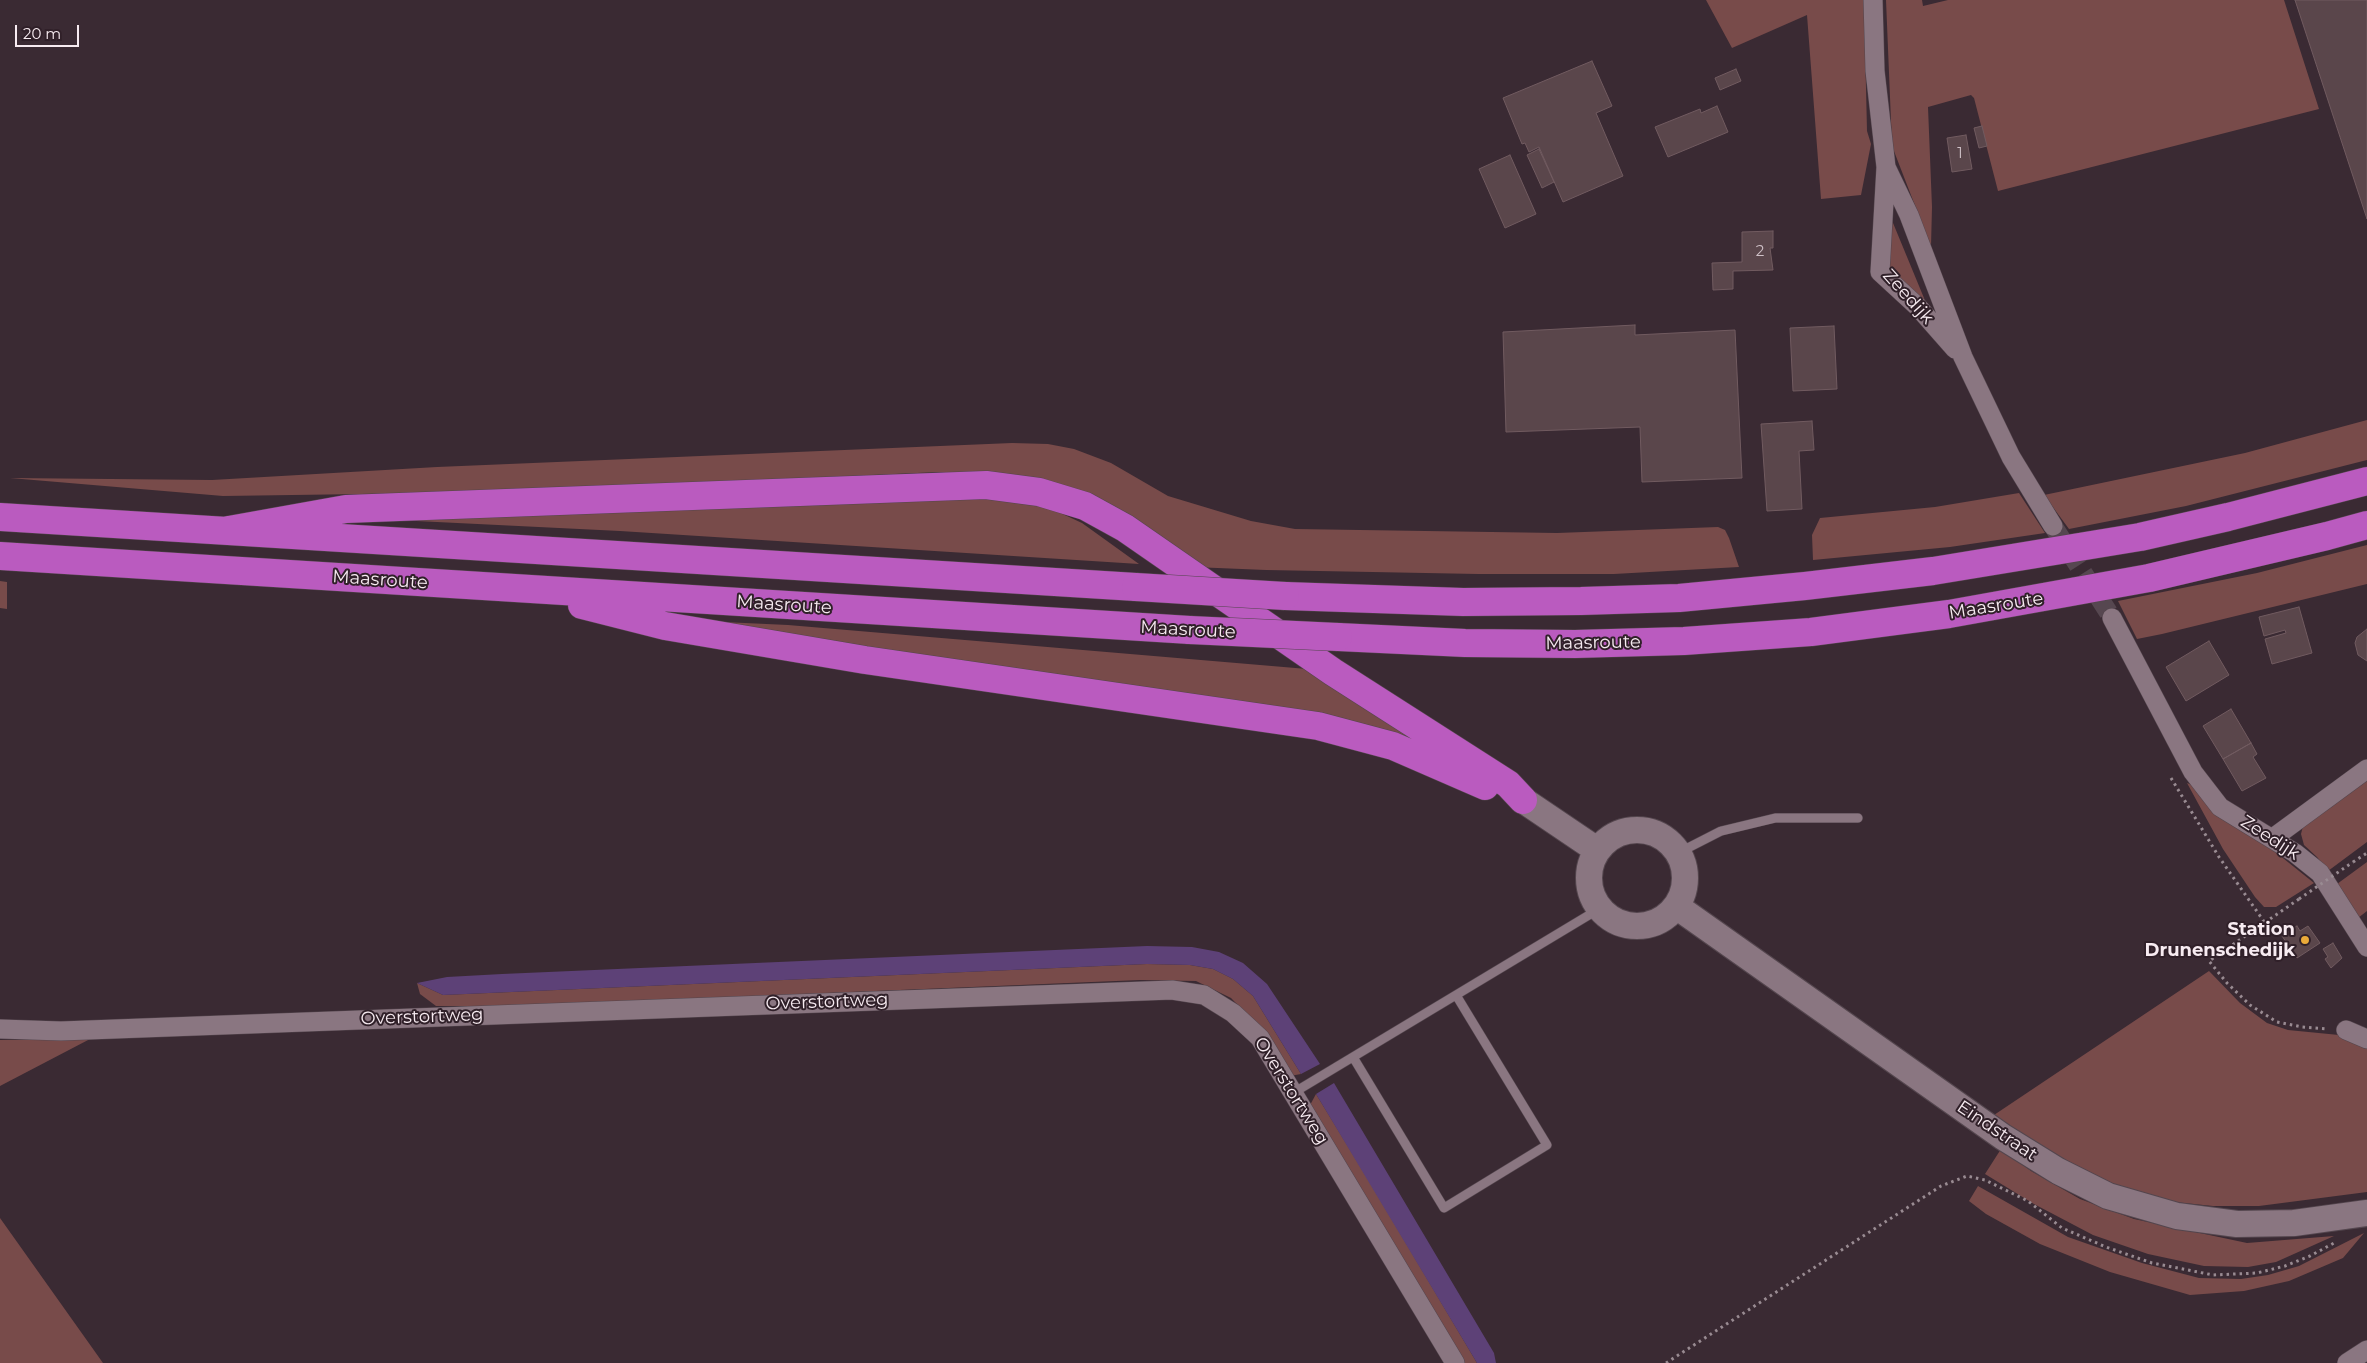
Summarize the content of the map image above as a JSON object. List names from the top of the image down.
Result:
{
  "streets": {
    "highway": ["Maasroute"],
    "main road": ["Eindstraat"],
    "street": ["Zeedijk", "Overstortweg"]
  },
  "places": ["Station Drunenschedijk"],
  "house_numbers": ["1", "2"],
  "scale_bar": "20 m"
}
